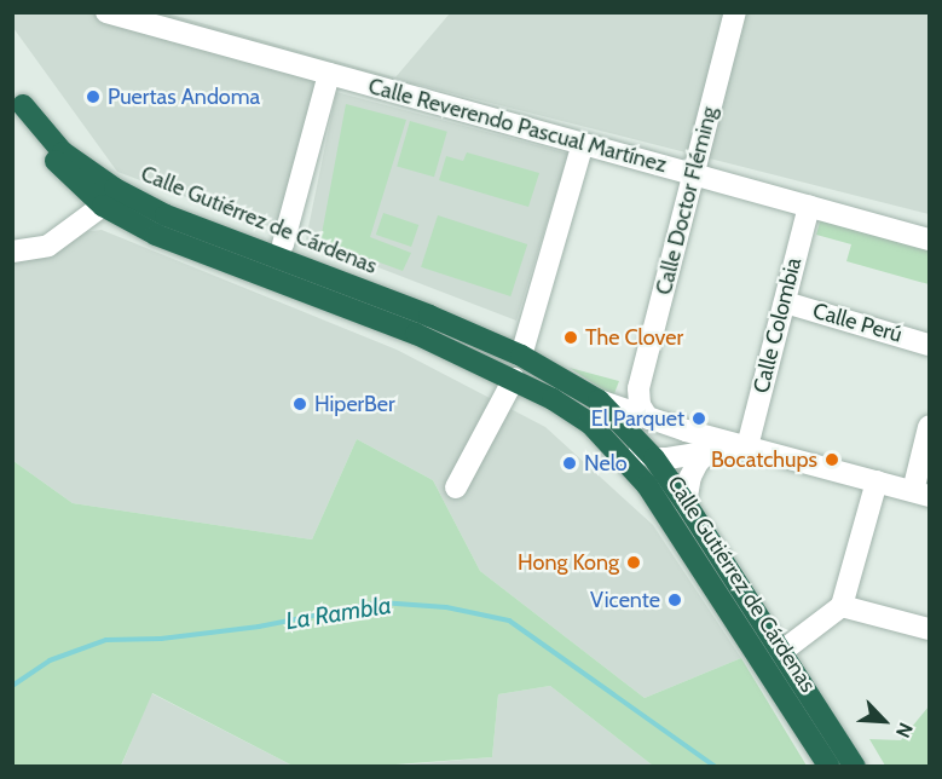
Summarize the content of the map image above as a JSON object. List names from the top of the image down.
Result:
{
  "streets": {
    "highway": ["Calle Gutiérrez de Cárdenas"],
    "street": [
      "Calle Reverendo Pascual Martínez",
      "Calle Doctor Fléming",
      "Calle Perú",
      "Calle Colombia"
    ]
  },
  "crossings": [
    ["Calle Reverendo Pascual Martínez", "Calle Doctor Fléming"],
    ["Calle Reverendo Pascual Martínez", "Calle Colombia"],
    ["Calle Perú", "Calle Colombia"]
  ],
  "water": ["La Rambla"],
  "places": [
    "Puertas Andoma",
    "The Clover",
    "HiperBer",
    "El Parquet",
    "Bocatchups",
    "Nelo",
    "Hong Kong",
    "Vicente"
  ],
  "north": "bottom right"
}
